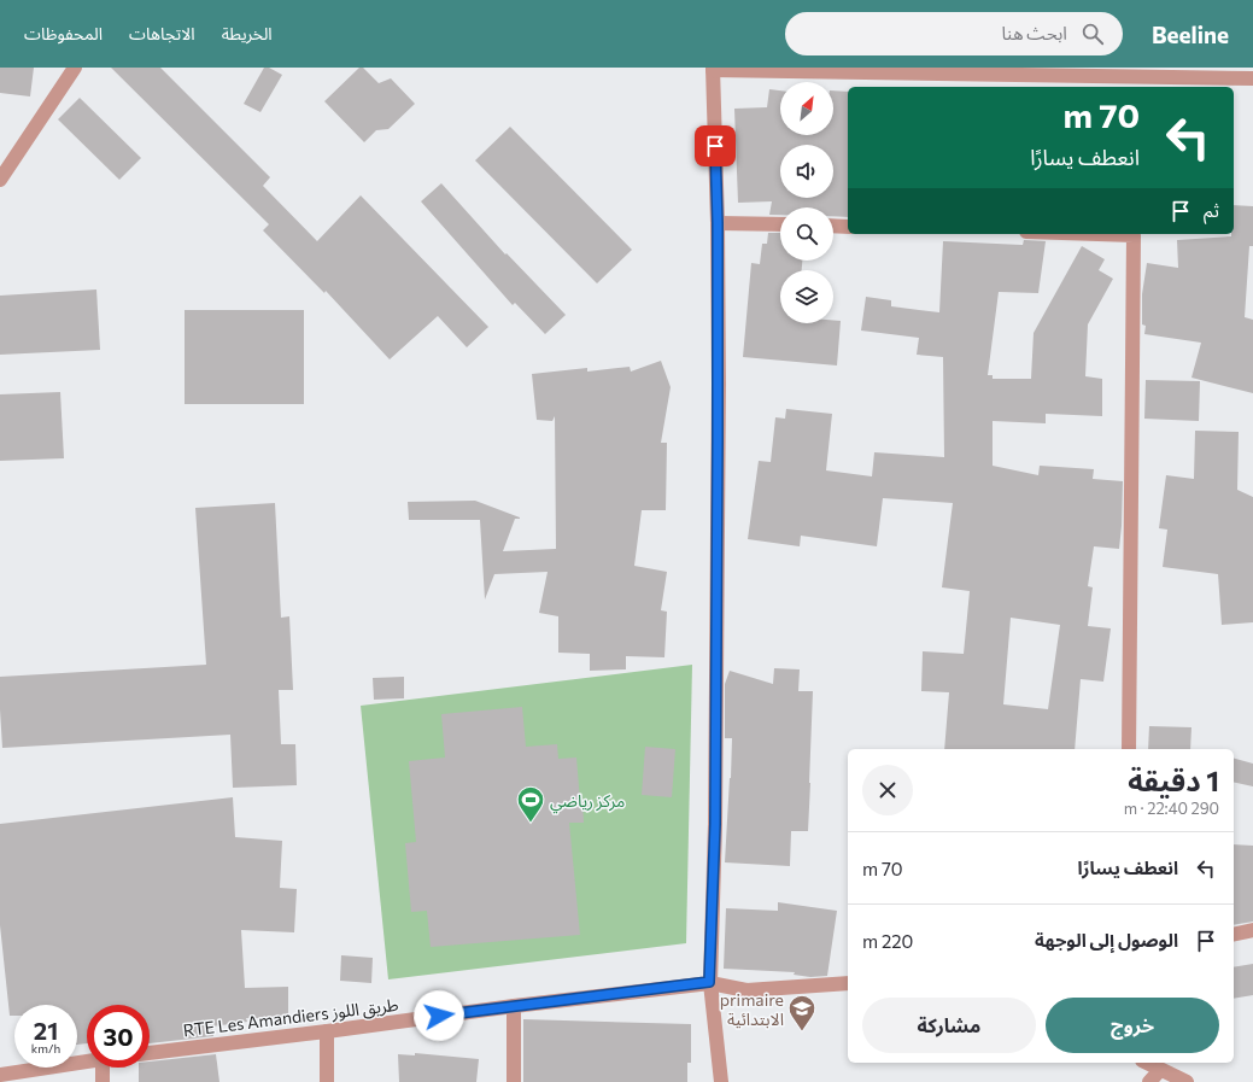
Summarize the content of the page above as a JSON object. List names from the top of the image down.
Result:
{
  "streets": {
    "street": ["RTE Les Amandiers طريق اللوز"]
  },
  "places": {
    "sports": ["مركز رياضي"],
    "school or university": ["primaire الابتدائية"]
  },
  "north": "top right",
  "page": {
    "header": "Beeline",
    "search": "ابحث هنا",
    "nav": ["الخريطة", "الاتجاهات", "المحفوظات"],
    "turn": ["70 m", "انعطف يسارًا"],
    "then": "ثم",
    "heading": ["1 دقيقة", "290 m · 22:40"],
    "list": [
      {
        "name": "انعطف يسارًا",
        "value": "70 m"
      },
      {
        "name": "الوصول إلى الوجهة",
        "value": "220 m"
      }
    ],
    "buttons": ["خروج", "مشاركة"],
    "speed": "21 km/h",
    "limit": "30"
  }
}
